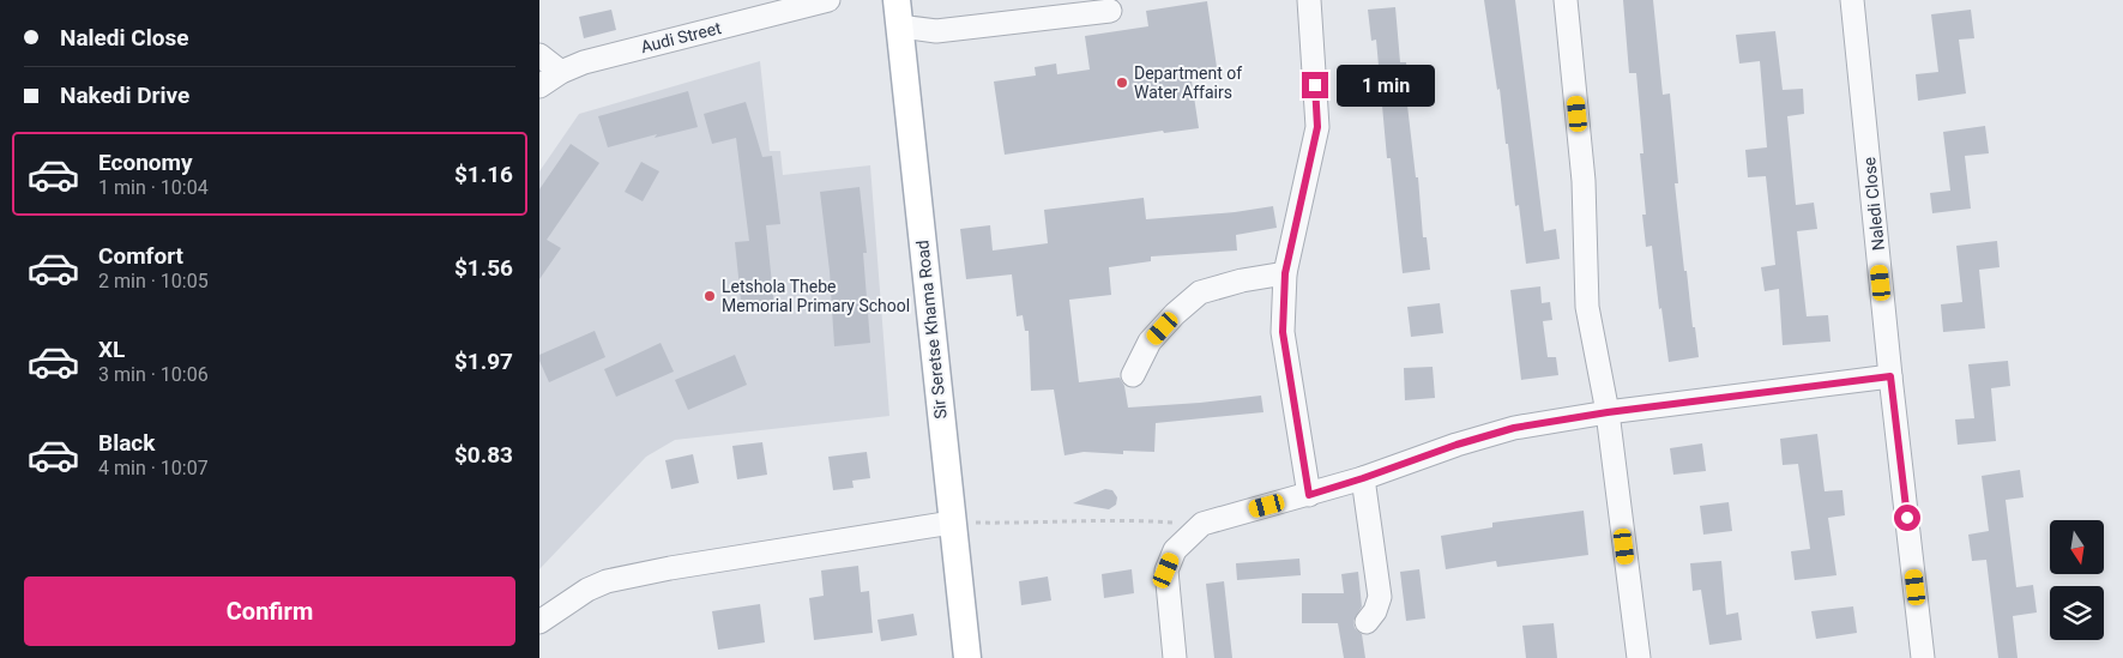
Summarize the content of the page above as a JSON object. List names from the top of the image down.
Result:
{
  "streets": {
    "main road": ["Sir Seretse Khama Road"],
    "street": ["Audi Street", "Naledi Close"]
  },
  "places": ["Department of Water Affairs", "Letshola Thebe Memorial Primary School"],
  "north": "bottom",
  "page": {
    "banner": ["Naledi Close", "Nakedi Drive"],
    "bubble": "1 min",
    "list": [
      {
        "name": "Economy",
        "note": "1 min · 10:04",
        "value": "$1.16"
      },
      {
        "name": "Comfort",
        "note": "2 min · 10:05",
        "value": "$1.56"
      },
      {
        "name": "XL",
        "note": "3 min · 10:06",
        "value": "$1.97"
      },
      {
        "name": "Black",
        "note": "4 min · 10:07",
        "value": "$0.83"
      }
    ],
    "buttons": "Confirm"
  }
}
